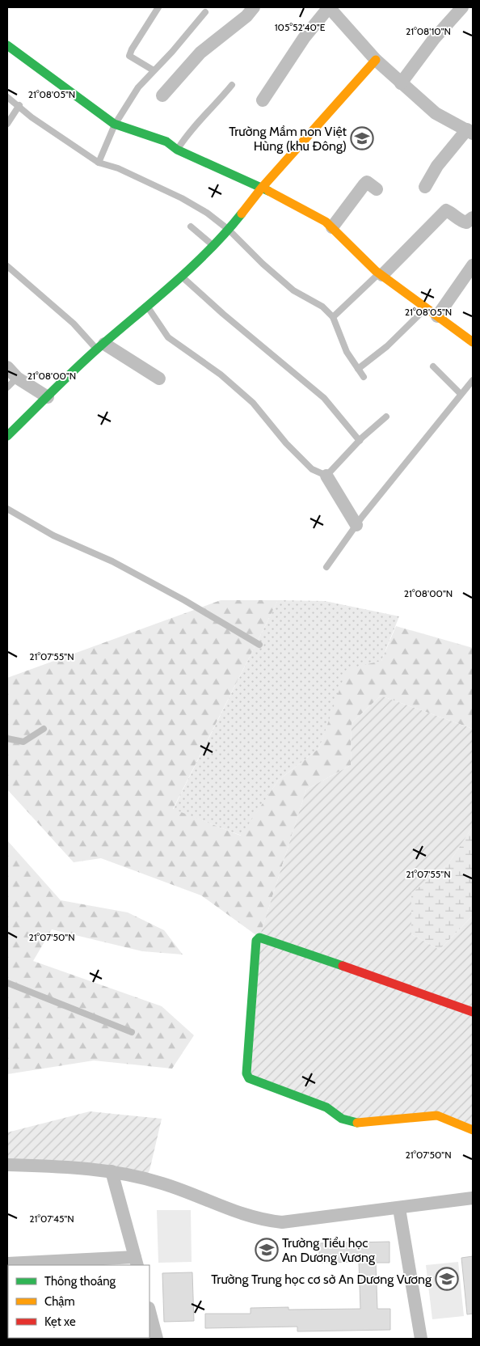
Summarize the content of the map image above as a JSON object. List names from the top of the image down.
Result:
{
  "places": {
    "school or university": ["Trường Mầm non Việt Hùng (khu Đông)", "Trường Tiểu học An Dương Vương", "Trường Trung học cơ sở An Dương Vương"]
  },
  "legend": ["Thông thoáng", "Chậm", "Kẹt xe"],
  "coordinates": [
    "105°52'40\"E",
    "21°08'10\"N",
    "21°08'05\"N",
    "21°08'00\"N",
    "21°07'55\"N",
    "21°07'50\"N",
    "21°07'45\"N"
  ]
}
